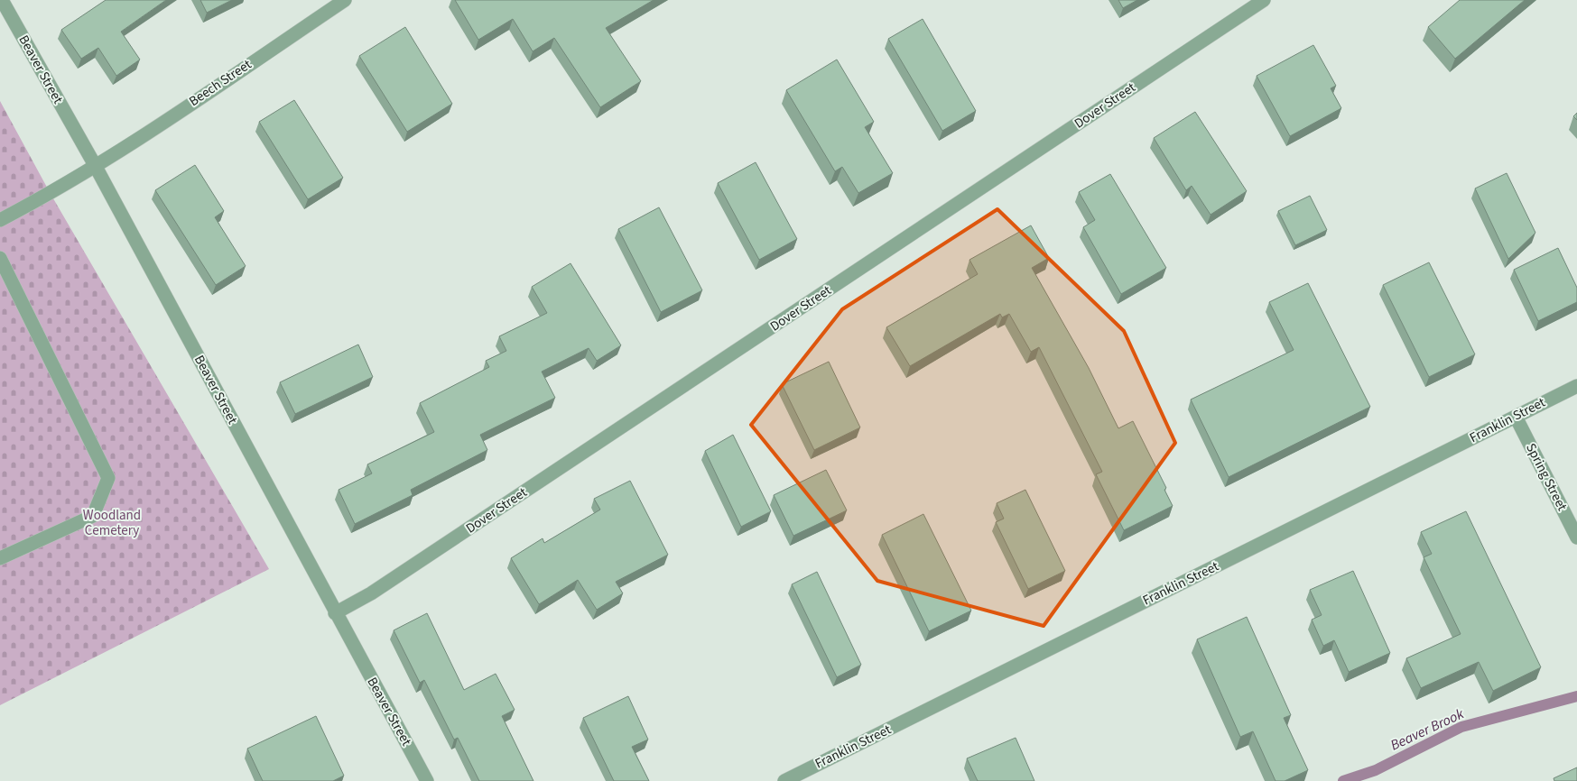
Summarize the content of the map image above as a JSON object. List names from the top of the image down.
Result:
{
  "streets": {
    "street": [
      "Beaver Street",
      "Beech Street",
      "Dover Street",
      "Franklin Street",
      "Spring Street"
    ]
  },
  "crossings": [
    ["Beaver Street", "Beech Street"],
    ["Beaver Street", "Dover Street"],
    ["Franklin Street", "Spring Street"]
  ],
  "water": ["Beaver Brook"],
  "parks": ["Woodland Cemetery"]
}
